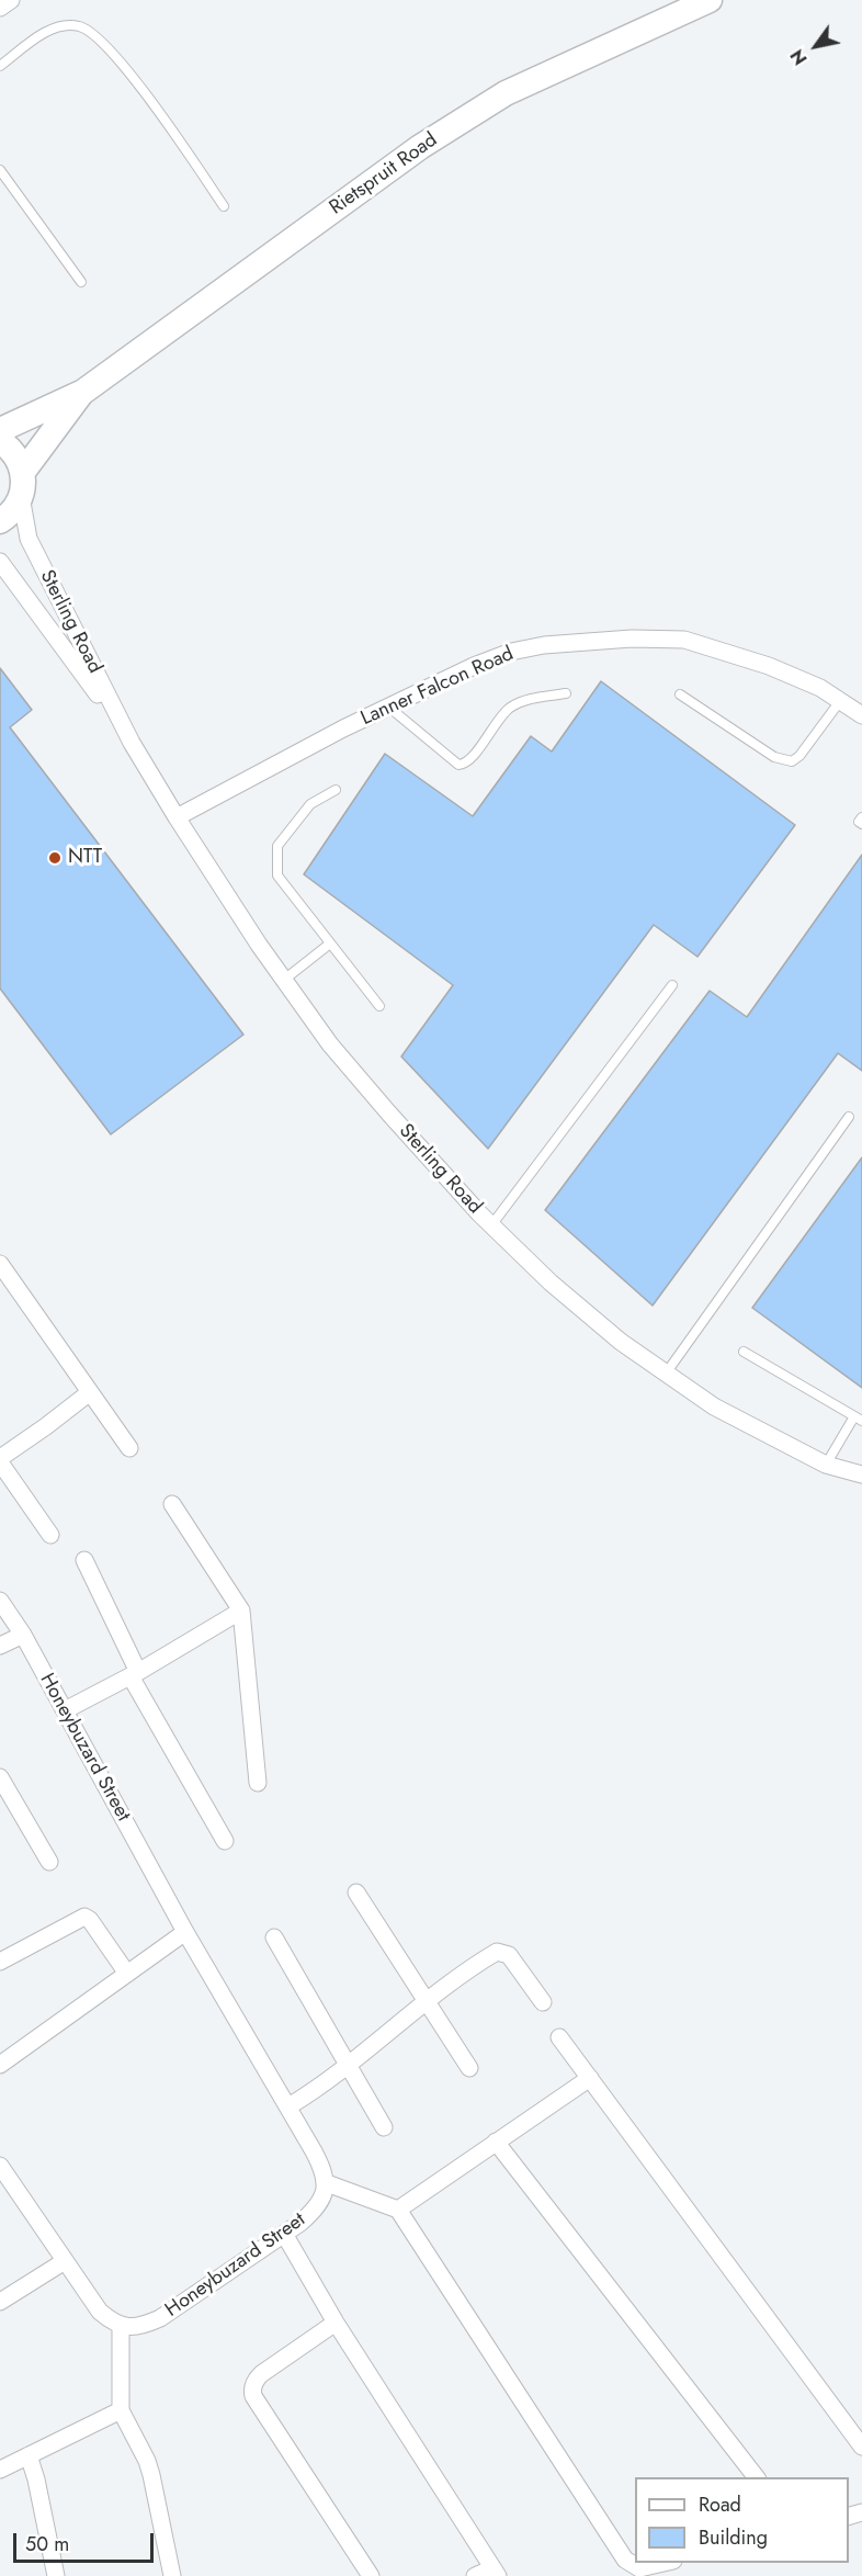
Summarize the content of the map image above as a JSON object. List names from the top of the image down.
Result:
{
  "streets": {
    "street": [
      "Rietspruit Road",
      "Sterling Road",
      "Lanner Falcon Road",
      "Honeybuzard Street"
    ]
  },
  "crossings": [
    ["Rietspruit Road", "Sterling Road"],
    ["Sterling Road", "Lanner Falcon Road"]
  ],
  "places": ["NTT"],
  "legend": ["Road", "Building"],
  "scale_bar": "50 m",
  "north": "bottom left"
}
